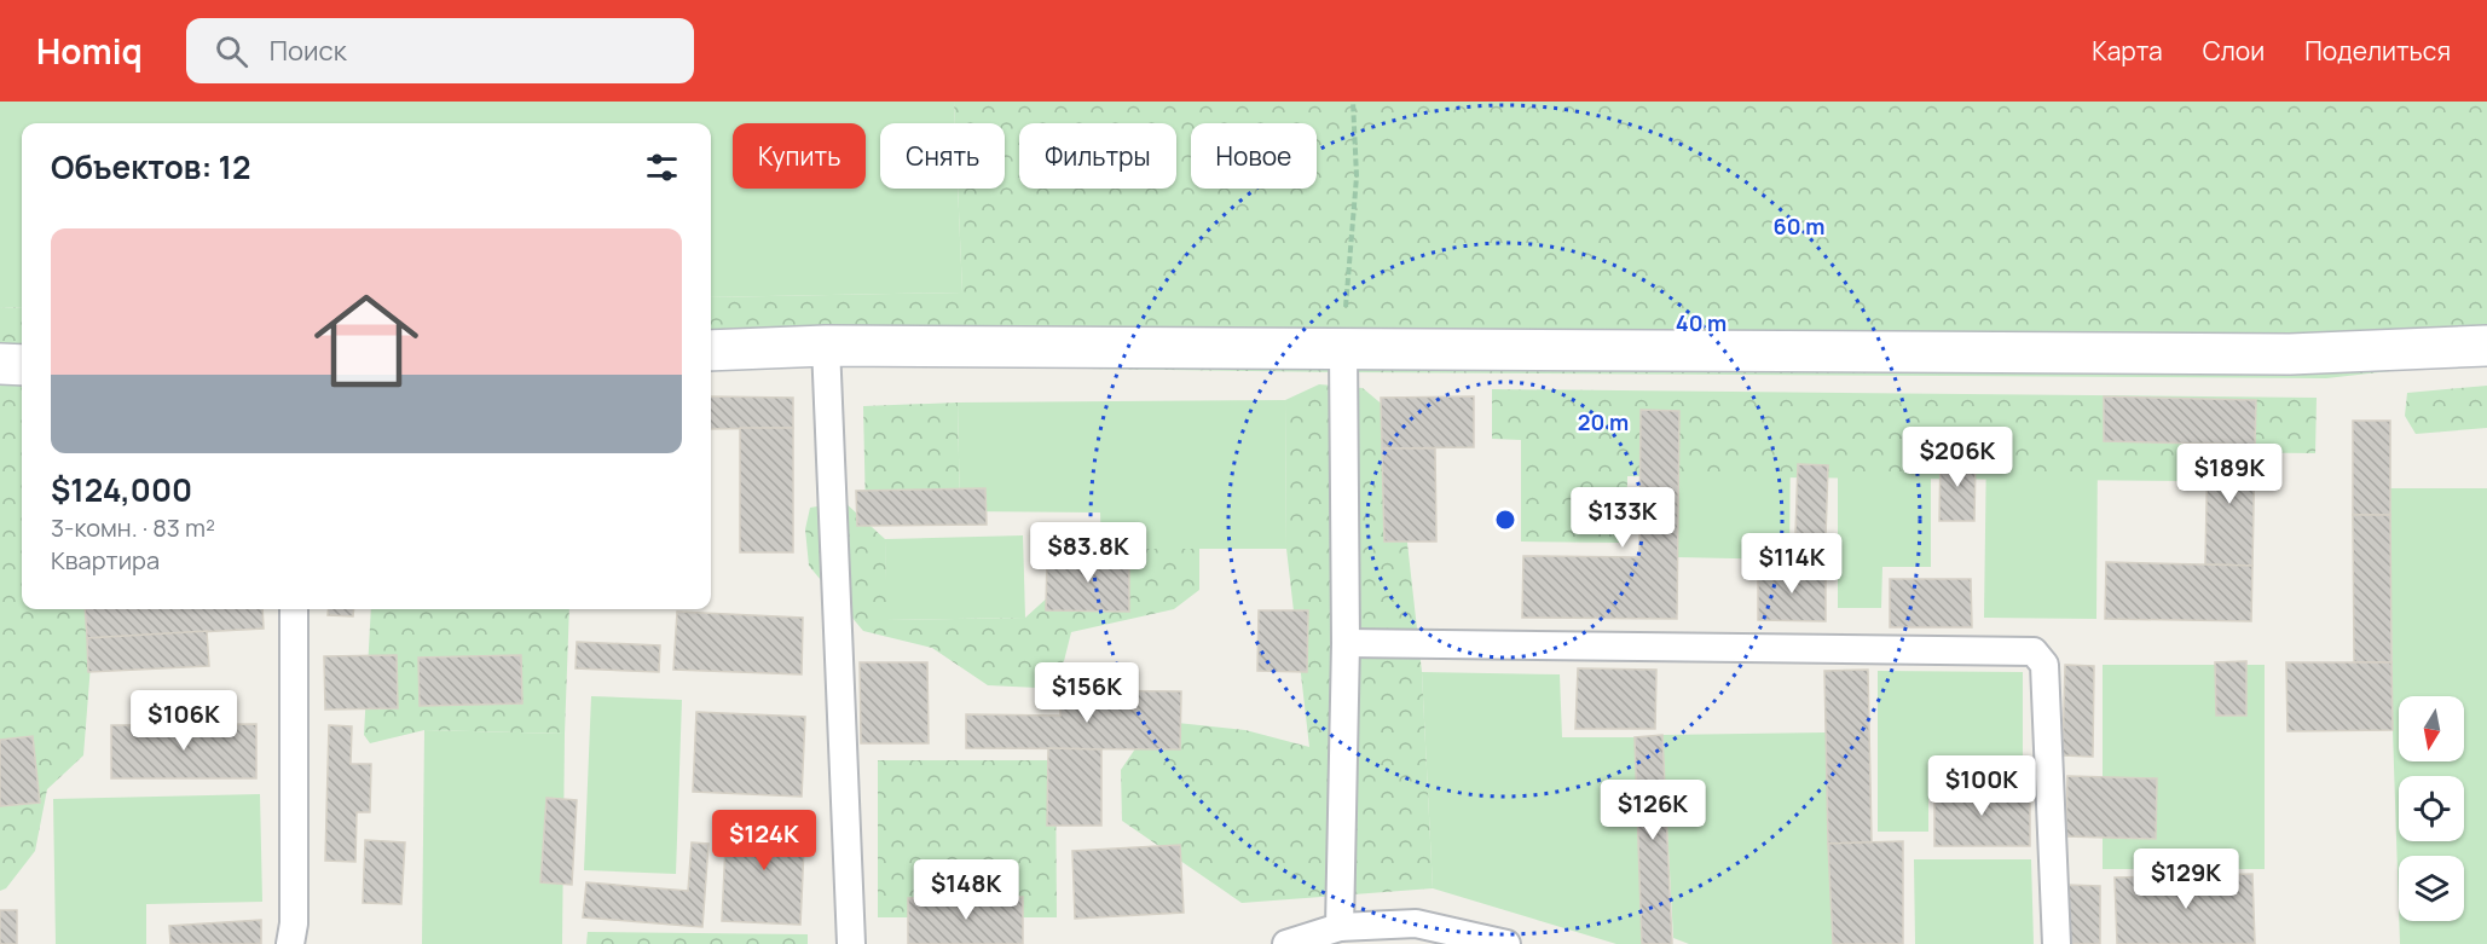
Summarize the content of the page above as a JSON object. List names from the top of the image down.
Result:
{
  "north": "bottom",
  "page": {
    "header": "Homiq",
    "search": "Поиск",
    "nav": ["Карта", "Слои", "Поделиться"],
    "chip": [
      "Купить",
      "Снять",
      "Фильтры",
      "Новое"
    ],
    "heading": "Объектов: 12",
    "list": [
      {
        "name": "$124,000",
        "note": "3-комн. · 83 m² · Квартира"
      }
    ],
    "price": [
      "$206K",
      "$189K",
      "$133K",
      "$83.8K",
      "$114K",
      "$156K",
      "$106K",
      "$100K",
      "$126K",
      "$124K",
      "$129K",
      "$148K"
    ]
  },
  "rings": ["60 m", "40 m", "20 m"]
}
